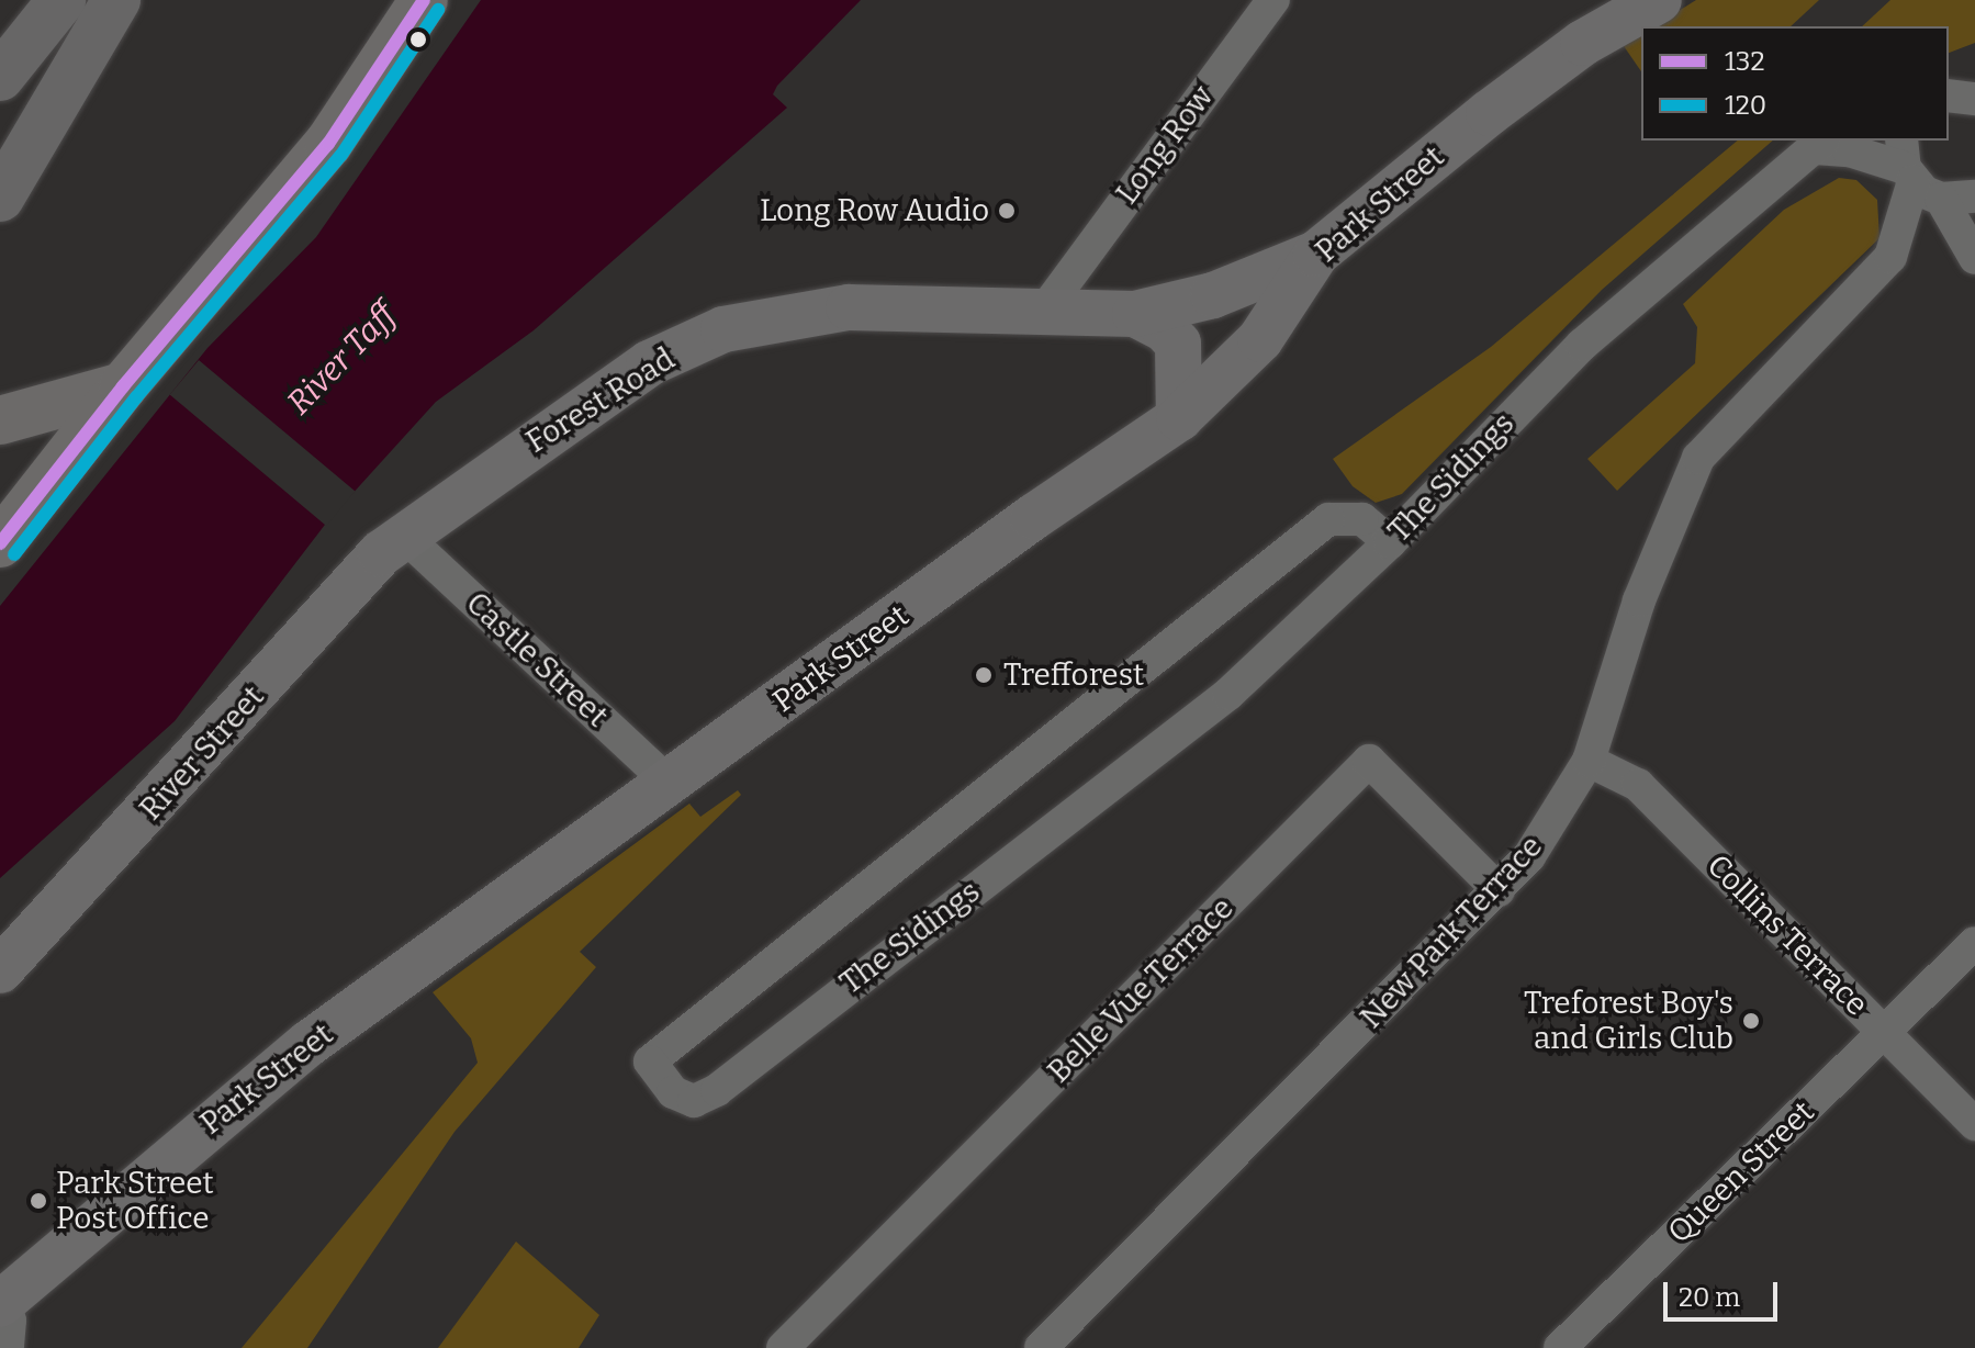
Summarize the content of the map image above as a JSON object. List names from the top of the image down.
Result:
{
  "streets": {
    "main road": ["Park Street", "Forest Road", "River Street"],
    "street": [
      "Long Row",
      "The Sidings",
      "Castle Street",
      "New Park Terrace",
      "Collins Terrace",
      "Belle Vue Terrace",
      "Queen Street"
    ]
  },
  "crossings": [
    ["Long Row", "Forest Road"],
    ["Park Street", "Forest Road"],
    ["Park Street", "Castle Street"],
    ["Forest Road", "Castle Street"],
    ["Forest Road", "River Street"],
    ["The Sidings", "New Park Terrace"],
    ["Castle Street", "River Street"],
    ["New Park Terrace", "Collins Terrace"],
    ["New Park Terrace", "Belle Vue Terrace"],
    ["Collins Terrace", "Queen Street"]
  ],
  "water": ["River Taff"],
  "places": [
    "Long Row Audio",
    "Trefforest",
    "Treforest Boy's and Girls Club",
    "Park Street Post Office"
  ],
  "lines": ["transit line 132", "transit line 120"],
  "legend": ["132", "120"],
  "scale_bar": "20 m"
}
